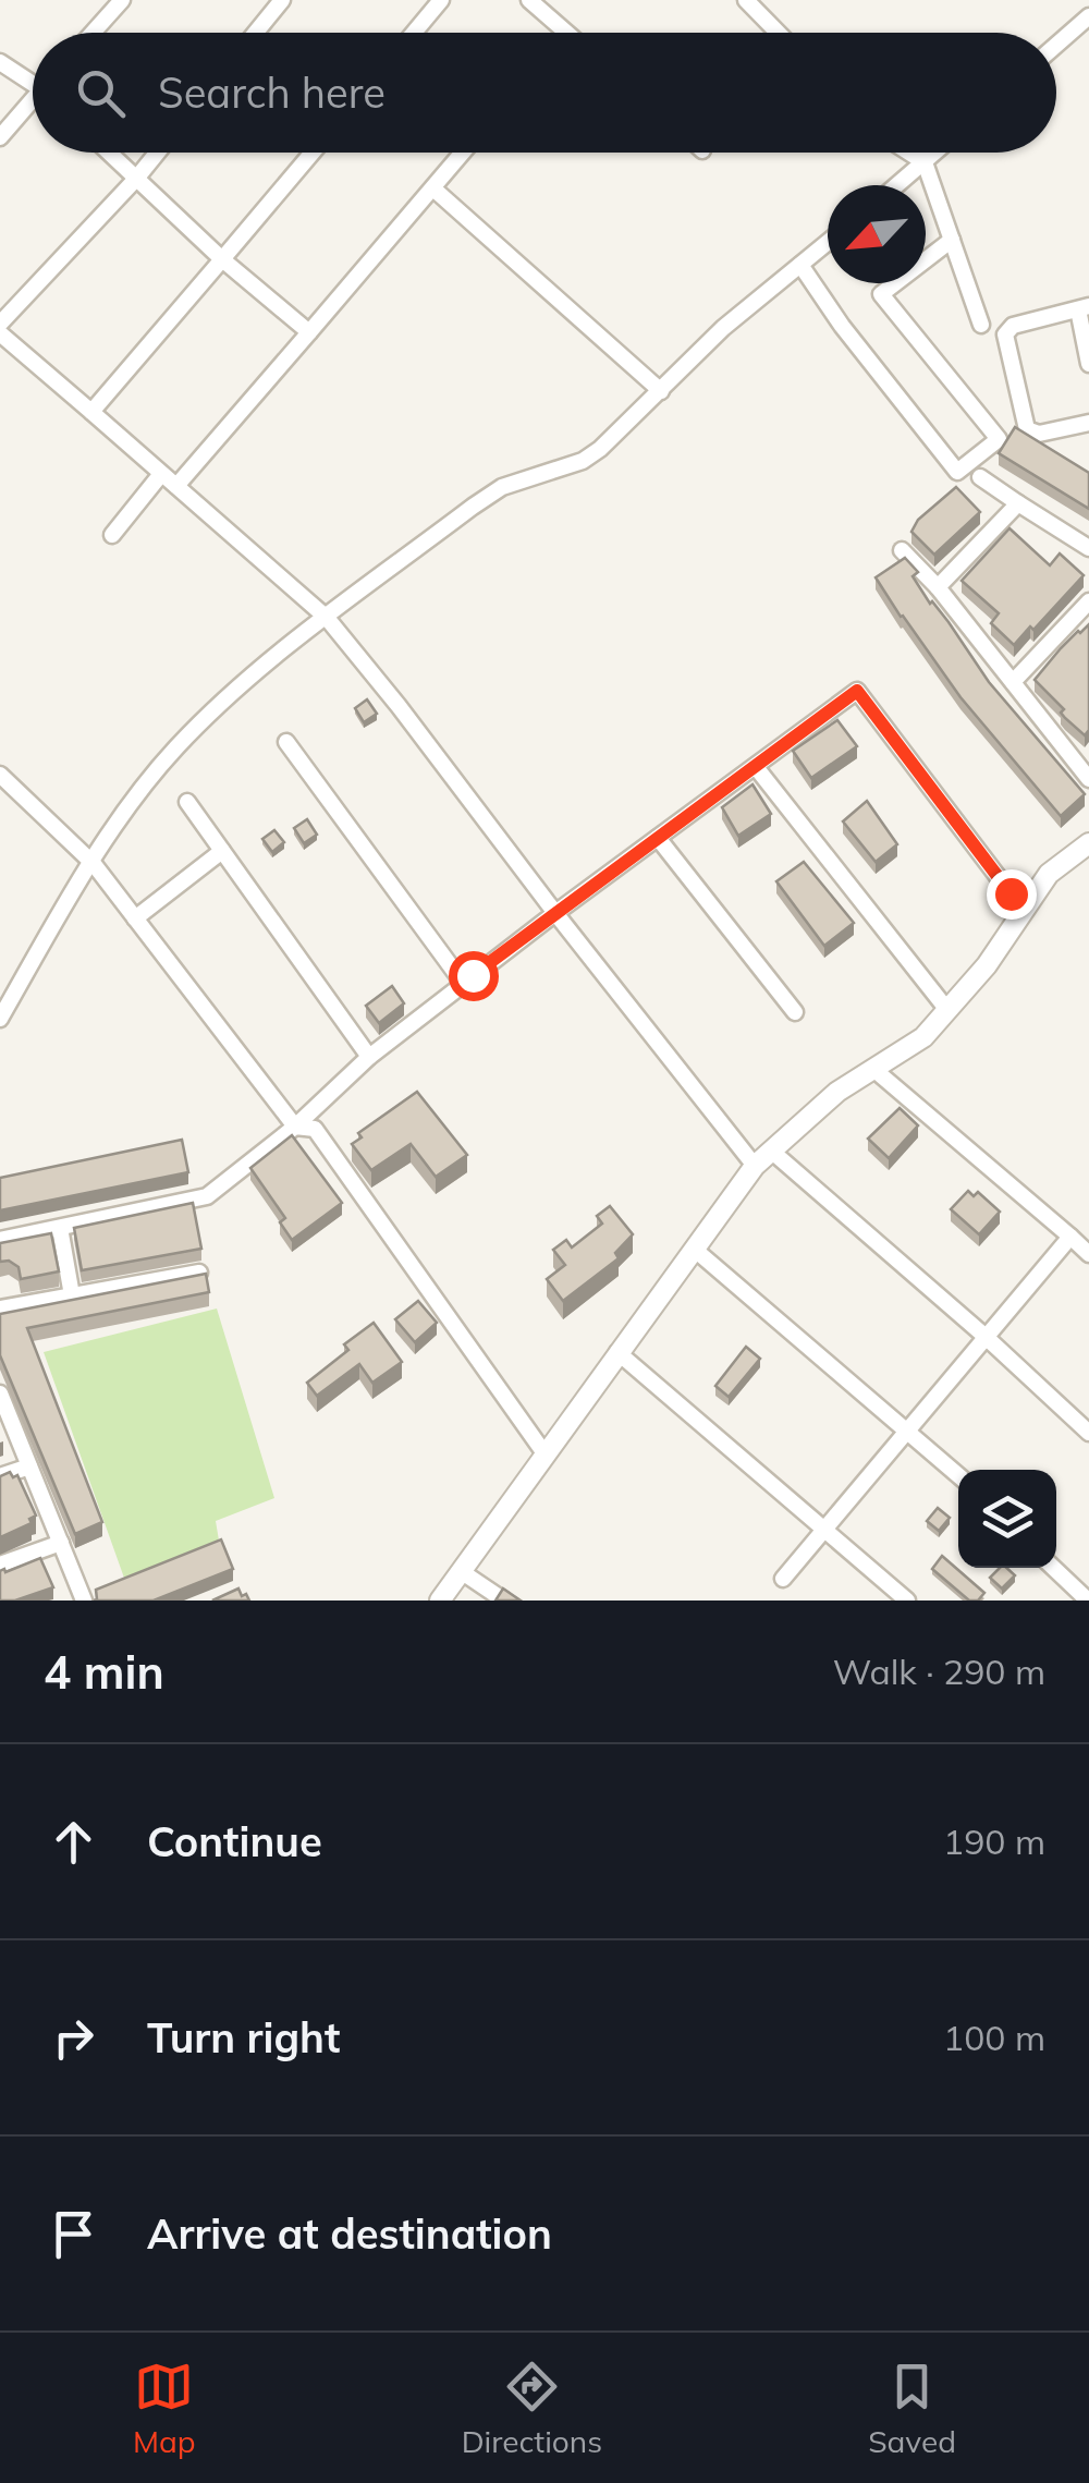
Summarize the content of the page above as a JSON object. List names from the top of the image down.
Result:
{
  "north": "bottom left",
  "page": {
    "search": "Search here",
    "heading": ["4 min", "Walk · 290 m"],
    "list": [
      ["Continue", "190 m"],
      ["Turn right", "100 m"],
      "Arrive at destination"
    ],
    "nav": ["Map", "Directions", "Saved"]
  }
}
